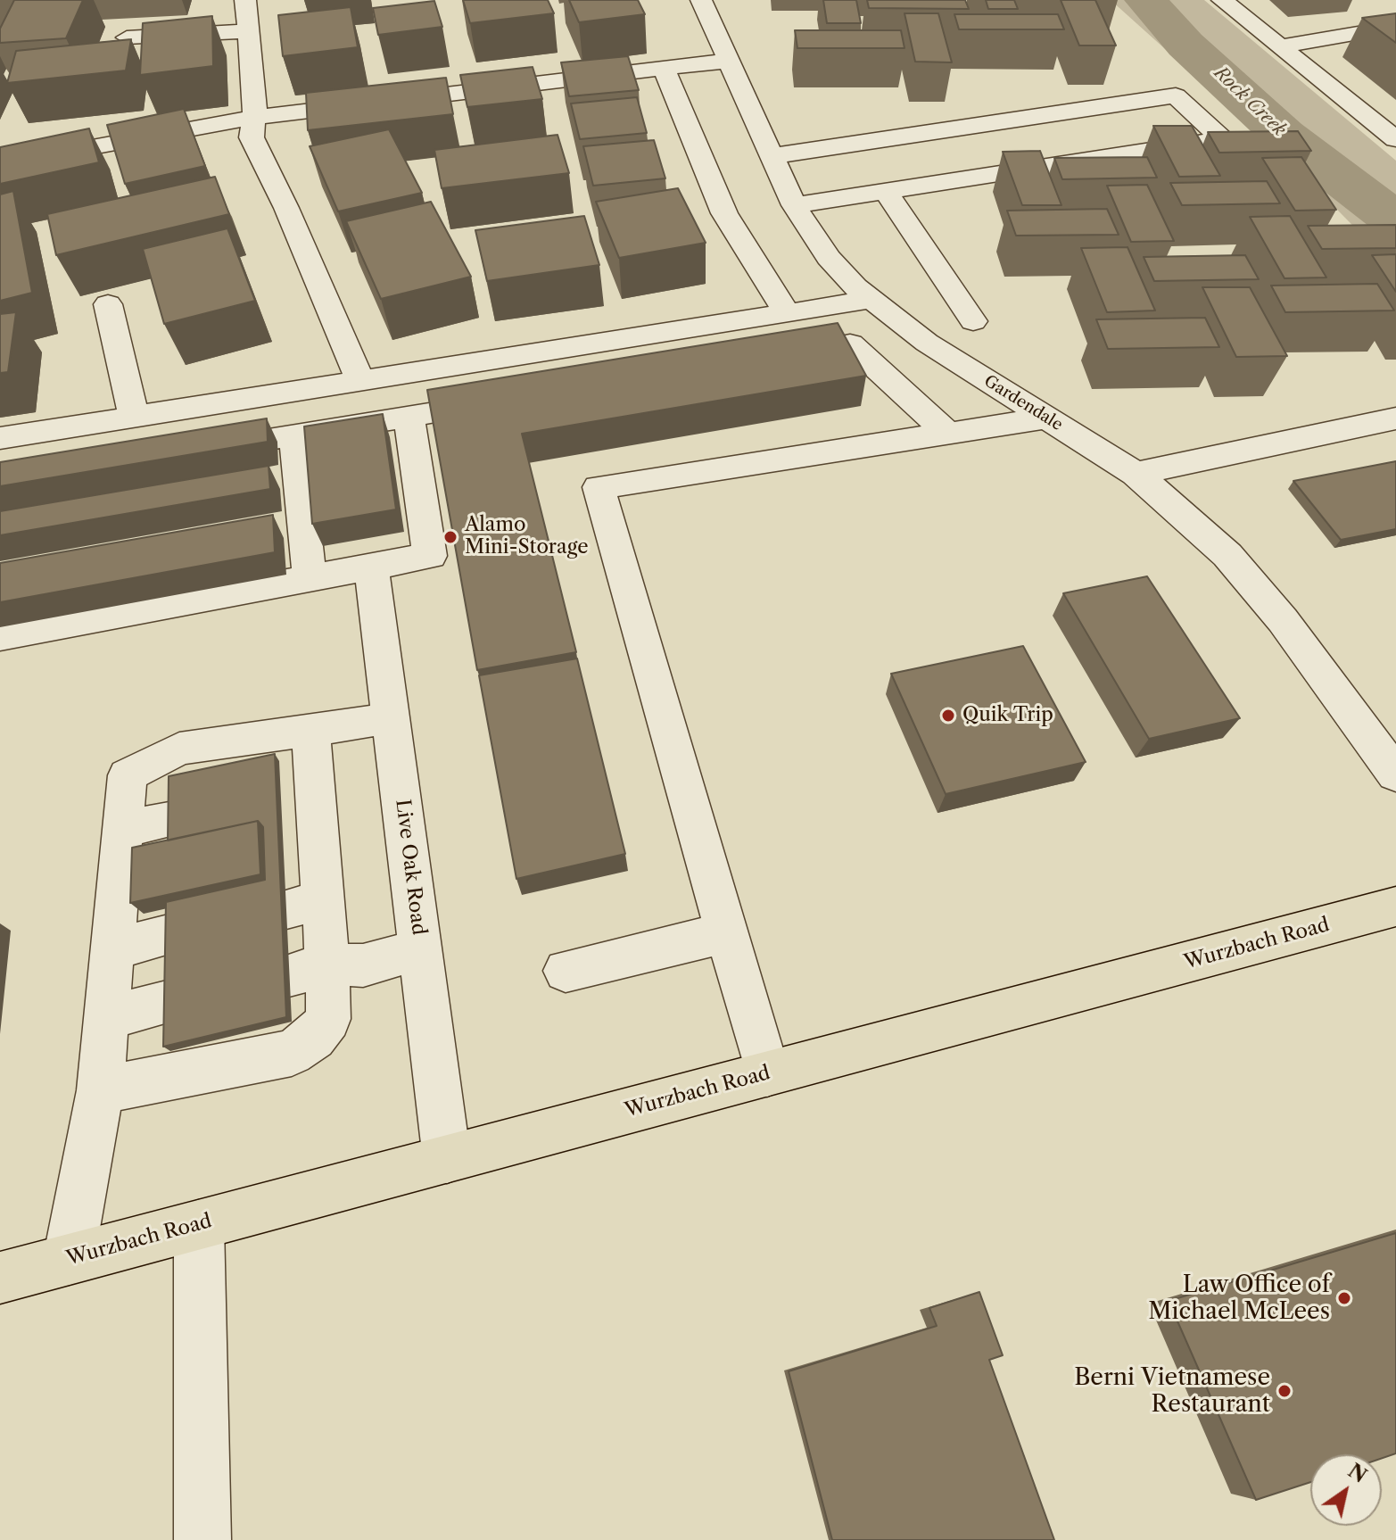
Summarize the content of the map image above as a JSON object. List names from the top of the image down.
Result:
{
  "streets": {
    "main road": ["Wurzbach Road"],
    "street": ["Gardendale", "Live Oak Road"]
  },
  "crossings": [
    ["Live Oak Road", "Wurzbach Road"]
  ],
  "water": ["Rock Creek"],
  "places": [
    "Alamo Mini-Storage",
    "Quik Trip",
    "Law Office of Michael McLees",
    "Berni Vietnamese Restaurant"
  ],
  "north": "top right"
}
